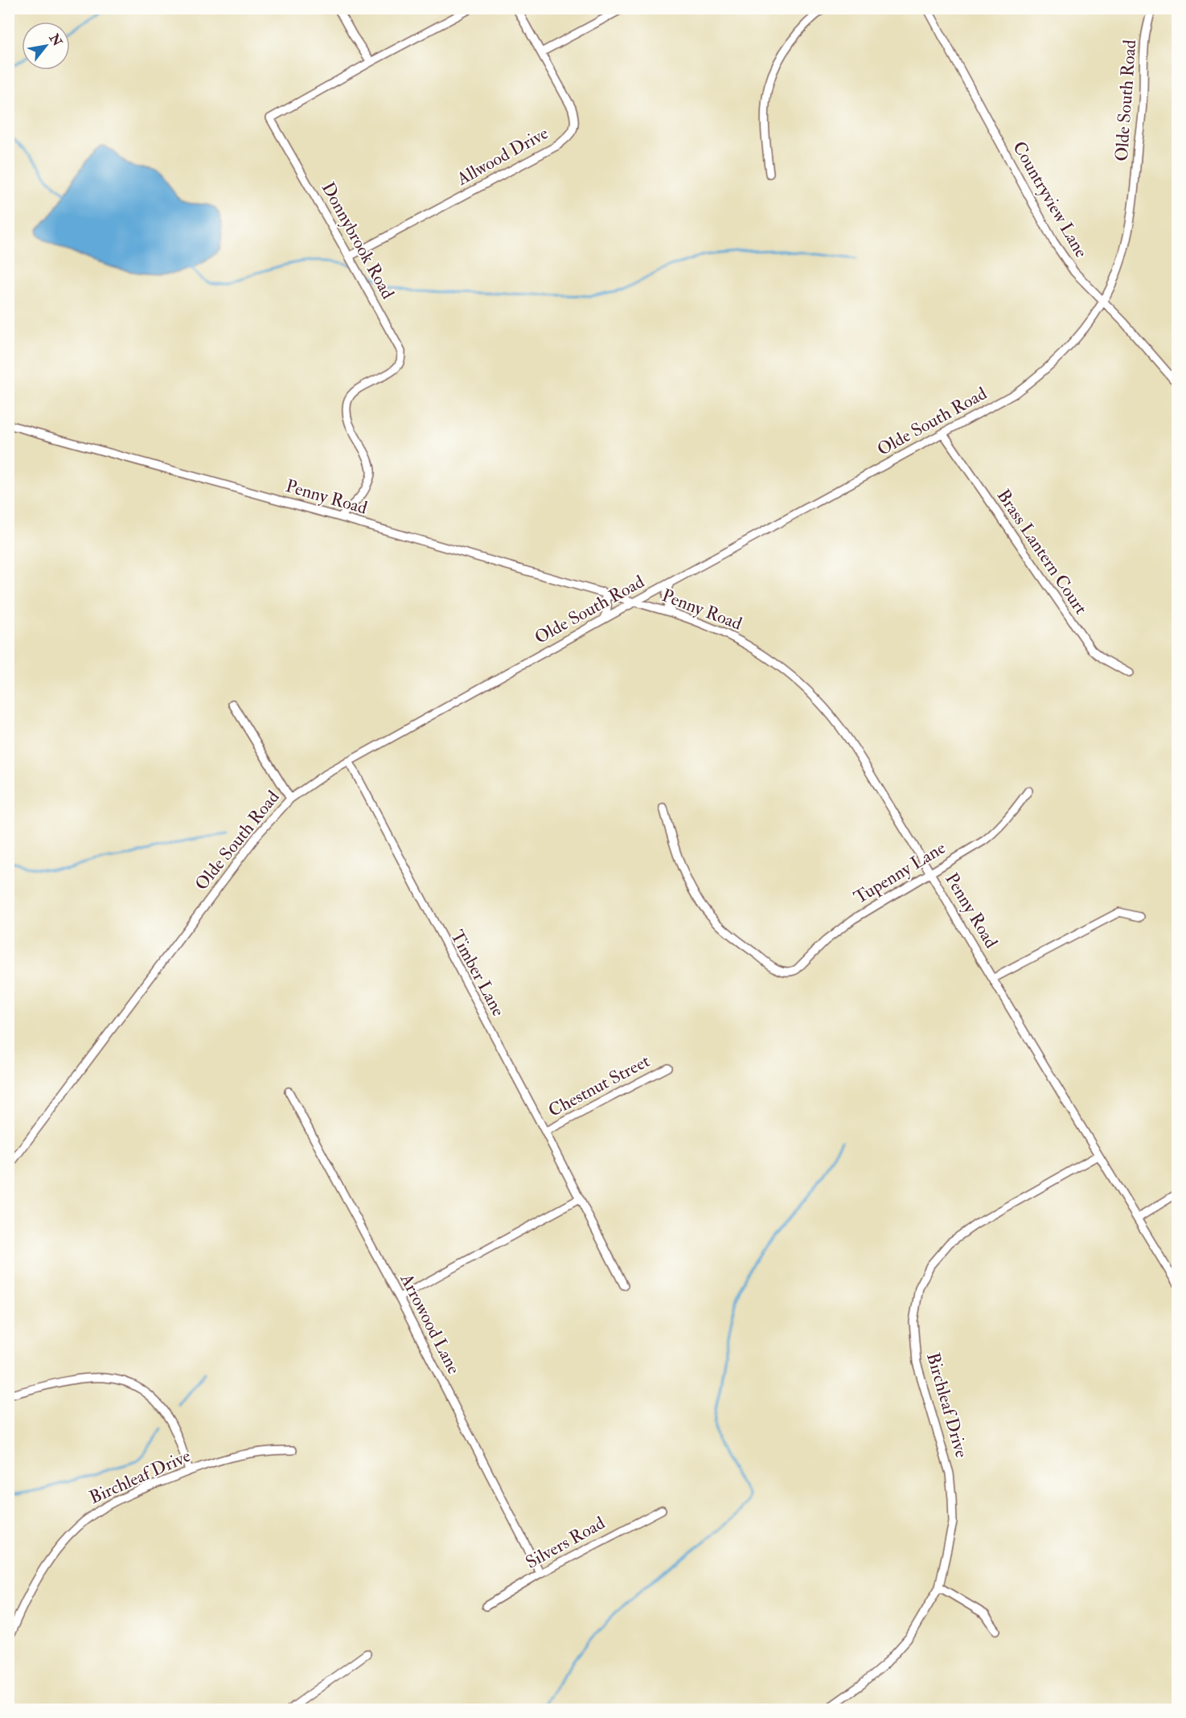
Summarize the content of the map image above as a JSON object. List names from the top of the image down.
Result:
{
  "streets": {
    "street": [
      "Olde South Road",
      "Allwood Drive",
      "Countryview Lane",
      "Donnybrook Road",
      "Penny Road",
      "Brass Lantern Court",
      "Tupenny Lane",
      "Timber Lane",
      "Chestnut Street",
      "Arrowood Lane",
      "Birchleaf Drive",
      "Silvers Road"
    ]
  },
  "crossings": [
    ["Olde South Road", "Countryview Lane"],
    ["Olde South Road", "Penny Road"],
    ["Olde South Road", "Brass Lantern Court"],
    ["Olde South Road", "Timber Lane"],
    ["Allwood Drive", "Donnybrook Road"],
    ["Donnybrook Road", "Penny Road"],
    ["Penny Road", "Tupenny Lane"],
    ["Penny Road", "Birchleaf Drive"],
    ["Timber Lane", "Chestnut Street"],
    ["Arrowood Lane", "Silvers Road"]
  ],
  "north": "top right"
}
